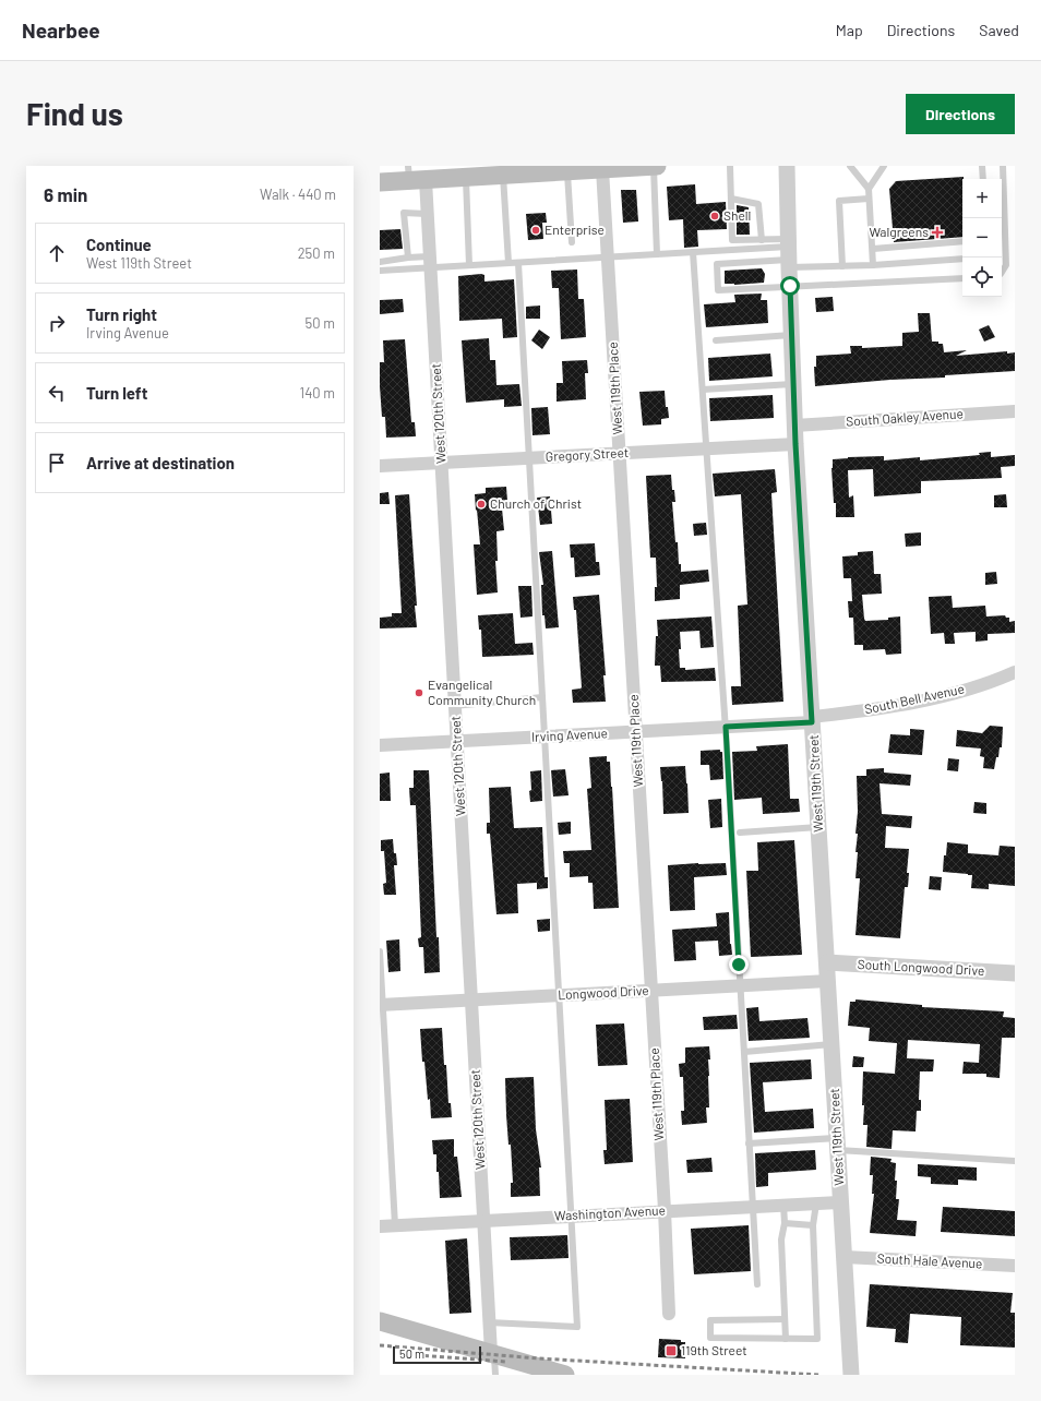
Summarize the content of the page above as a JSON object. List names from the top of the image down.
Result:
{
  "streets": {
    "street": [
      "West 119th Place",
      "West 120th Street",
      "South Oakley Avenue",
      "Gregory Street",
      "South Bell Avenue",
      "Irving Avenue",
      "West 119th Street",
      "South Longwood Drive",
      "Longwood Drive",
      "Washington Avenue",
      "South Hale Avenue"
    ]
  },
  "crossings": [
    ["West 119th Place", "Gregory Street"],
    ["West 119th Place", "Irving Avenue"],
    ["West 119th Place", "Longwood Drive"],
    ["West 119th Place", "Washington Avenue"],
    ["West 120th Street", "Gregory Street"],
    ["West 120th Street", "Irving Avenue"],
    ["West 120th Street", "Longwood Drive"],
    ["West 120th Street", "Washington Avenue"],
    ["South Oakley Avenue", "West 119th Street"],
    ["Gregory Street", "West 119th Street"],
    ["South Bell Avenue", "Irving Avenue"],
    ["South Bell Avenue", "West 119th Street"],
    ["Irving Avenue", "West 119th Street"],
    ["West 119th Street", "South Longwood Drive"],
    ["West 119th Street", "Longwood Drive"],
    ["West 119th Street", "Washington Avenue"],
    ["West 119th Street", "South Hale Avenue"]
  ],
  "places": {
    "other": [
      "Shell",
      "Enterprise",
      "Church of Christ",
      "Evangelical Community Church"
    ],
    "health": ["Walgreens"],
    "transit": ["119th Street"]
  },
  "scale_bar": "50 m",
  "page": {
    "header": "Nearbee",
    "nav": ["Map", "Directions", "Saved"],
    "buttons": "Directions",
    "title": "Find us",
    "heading": ["6 min", "Walk · 440 m"],
    "map_buttons": ["+", "−"],
    "list": [
      ["Continue", "West 119th Street", "250 m"],
      ["Turn right", "Irving Avenue", "50 m"],
      ["Turn left", "140 m"],
      "Arrive at destination"
    ],
    "scale": "50 m"
  }
}
